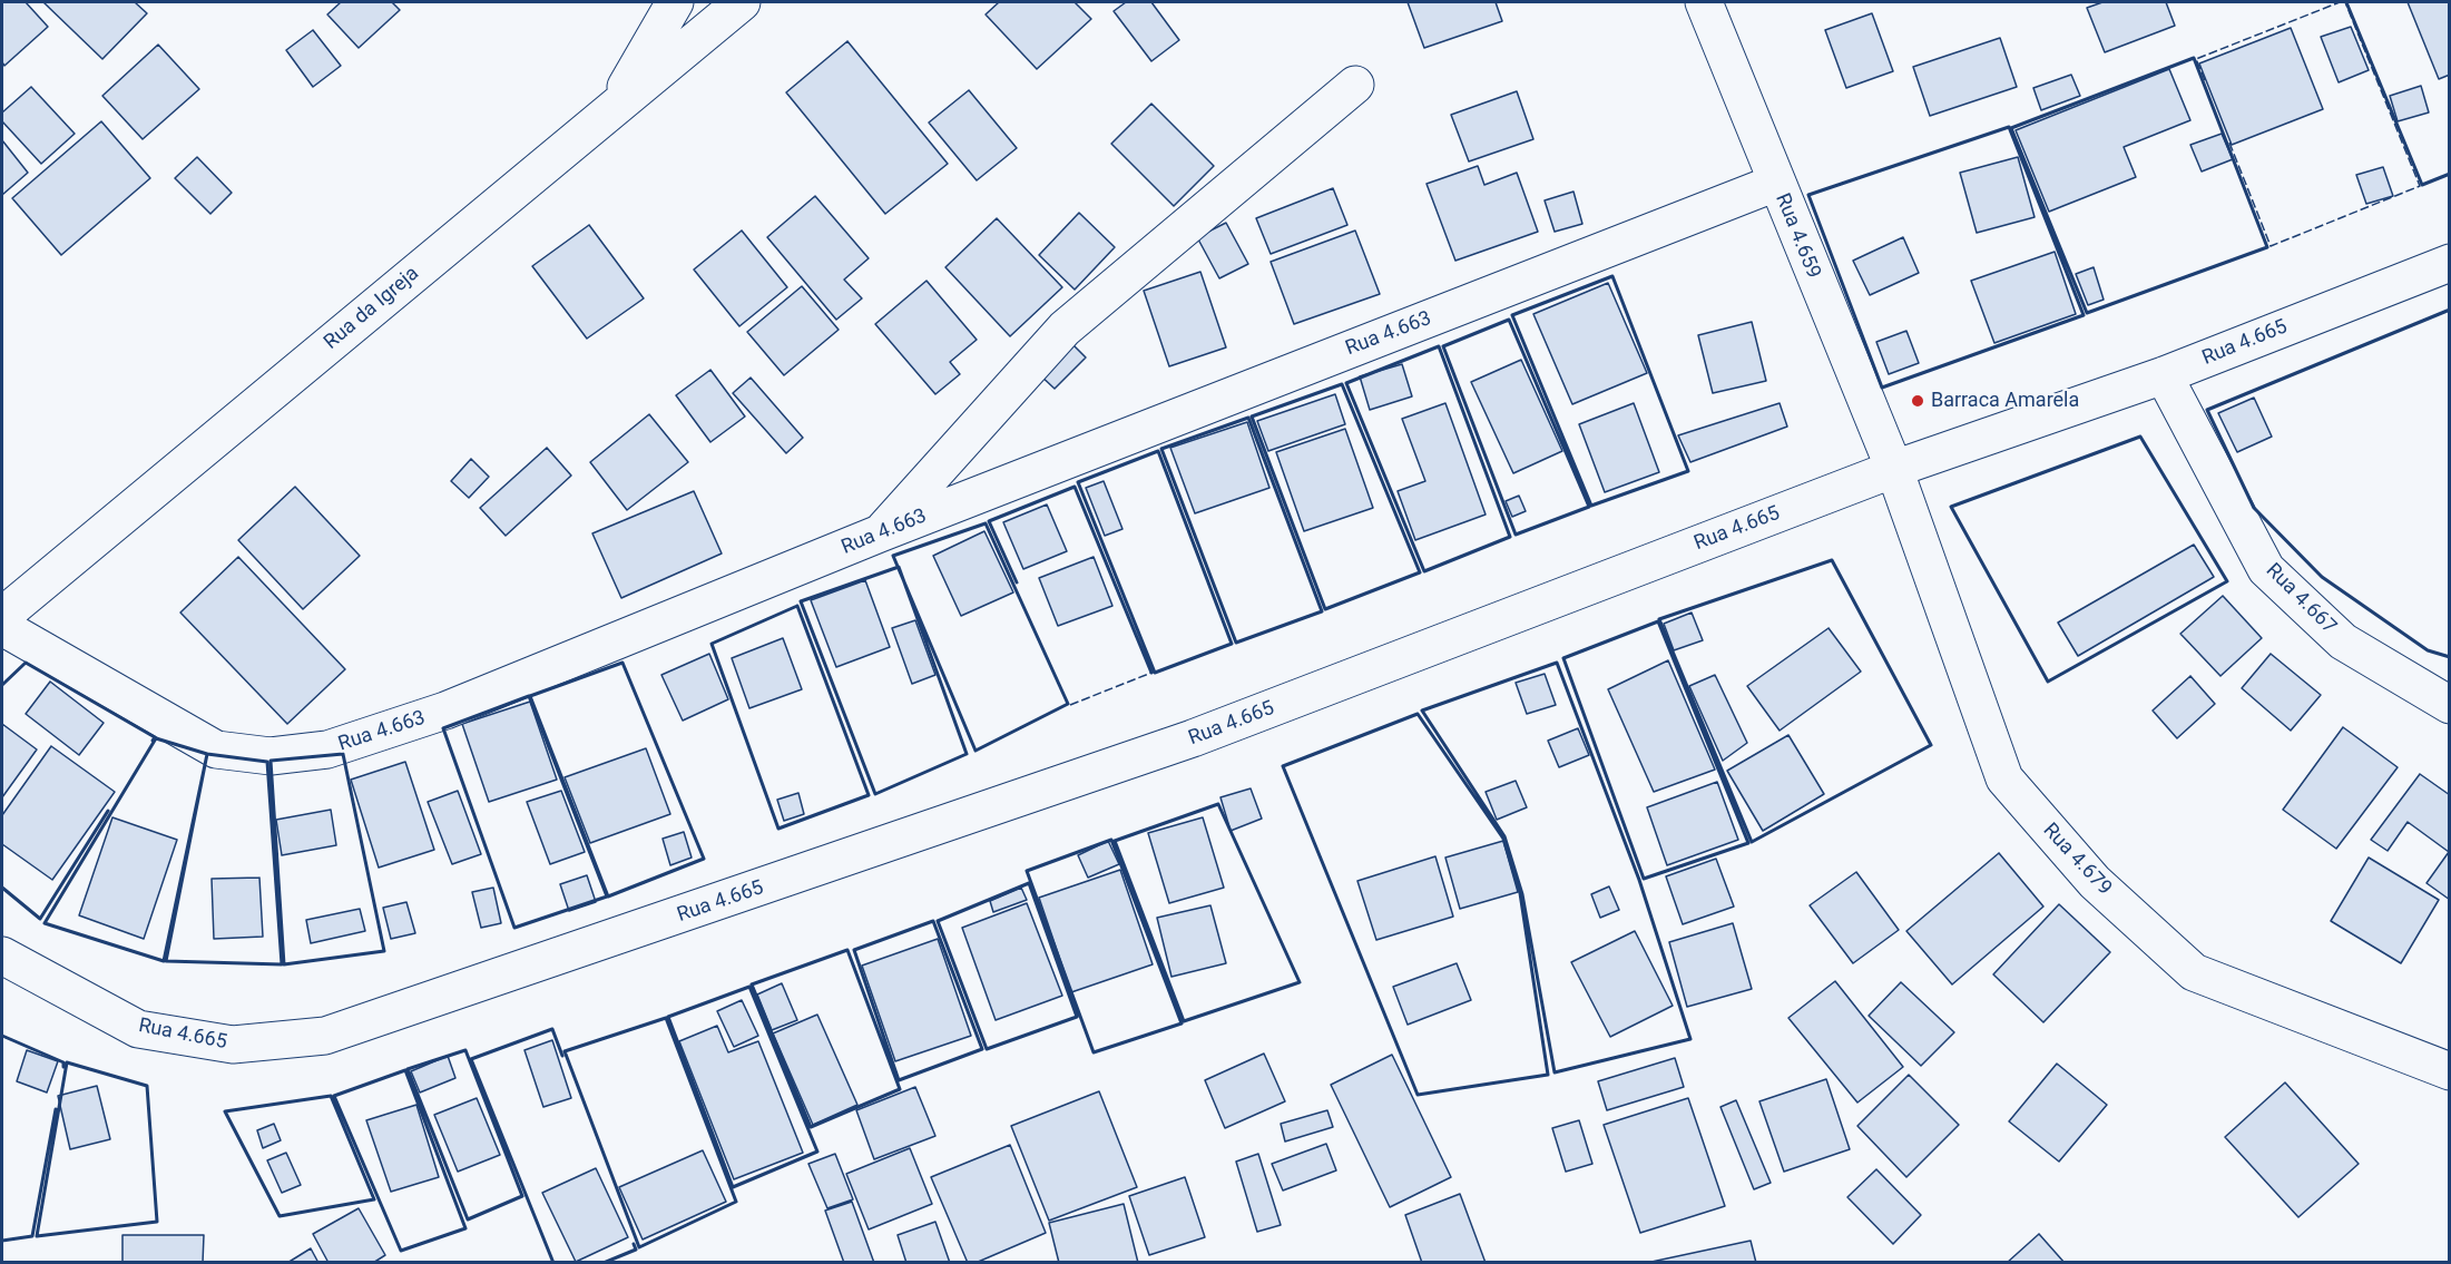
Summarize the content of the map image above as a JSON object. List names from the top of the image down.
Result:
{
  "streets": {
    "street": [
      "Rua 4.659",
      "Rua da Igreja",
      "Rua 4.663",
      "Rua 4.665",
      "Rua 4.667",
      "Rua 4.679"
    ]
  },
  "crossings": [
    ["Rua 4.659", "Rua 4.663"],
    ["Rua 4.659", "Rua 4.665"],
    ["Rua 4.659", "Rua 4.679"],
    ["Rua 4.665", "Rua 4.667"],
    ["Rua 4.665", "Rua 4.679"]
  ],
  "places": ["Barraca Amarela"]
}
